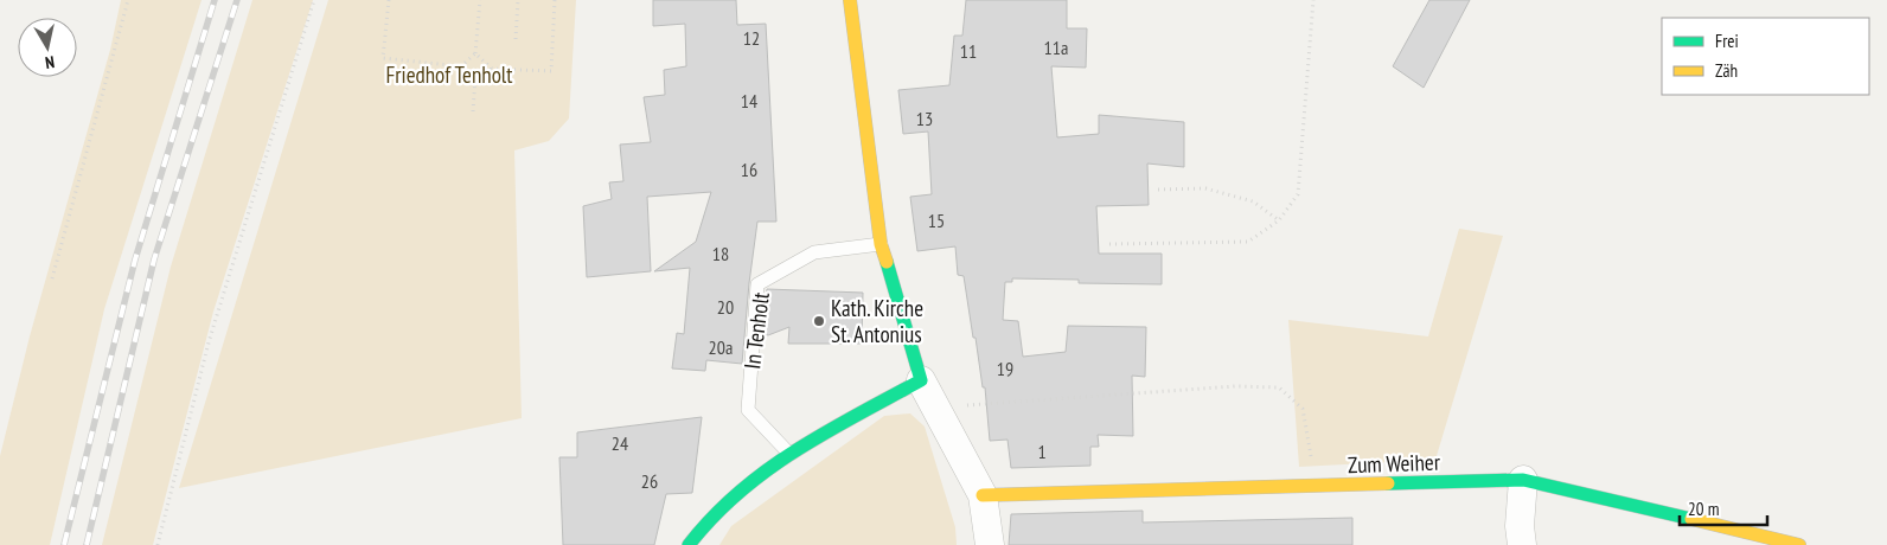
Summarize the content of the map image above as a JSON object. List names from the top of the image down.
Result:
{
  "streets": {
    "street": ["Zum Weiher"],
    "lane": ["In Tenholt"]
  },
  "parks": ["Friedhof Tenholt"],
  "places": ["Kath. Kirche St. Antonius"],
  "house_numbers": [
    "12",
    "11a",
    "11",
    "14",
    "13",
    "16",
    "15",
    "18",
    "20",
    "20a",
    "19",
    "24",
    "1",
    "26"
  ],
  "legend": ["Frei", "Zäh"],
  "scale_bar": "20 m",
  "north": "bottom"
}
